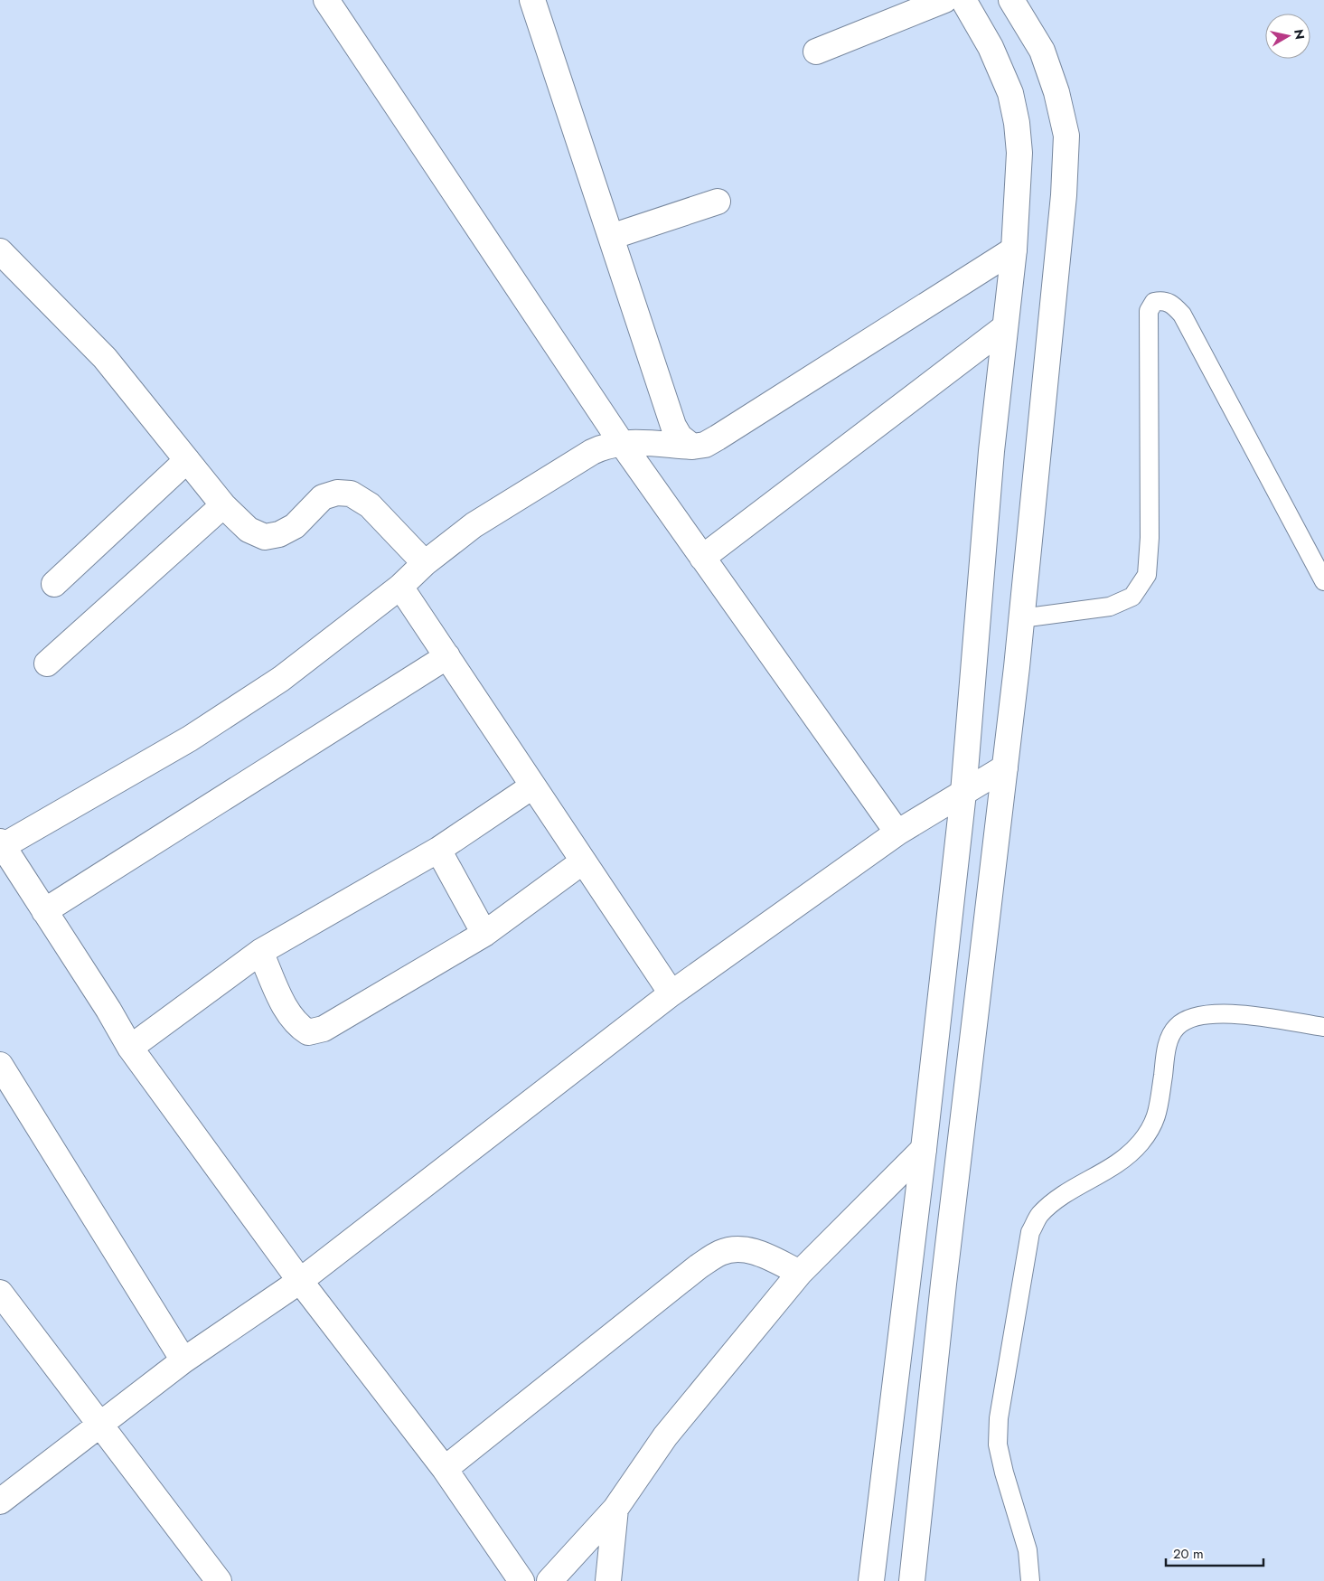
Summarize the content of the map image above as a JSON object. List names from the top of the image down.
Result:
{
  "scale_bar": "20 m",
  "north": "right"
}
